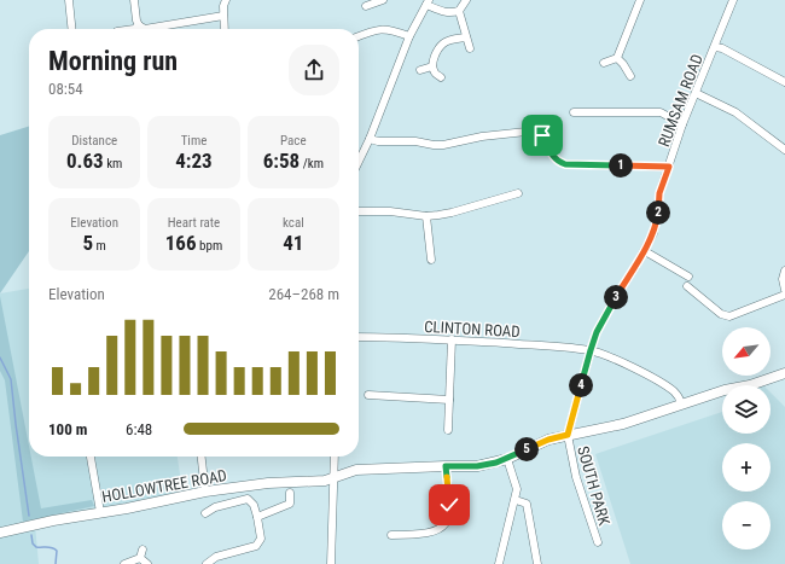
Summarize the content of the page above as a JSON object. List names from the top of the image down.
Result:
{
  "streets": {
    "main road": ["HOLLOWTREE ROAD"],
    "street": ["RUMSAM ROAD", "CLINTON ROAD", "SOUTH PARK"]
  },
  "crossings": [
    ["RUMSAM ROAD", "CLINTON ROAD"],
    ["RUMSAM ROAD", "HOLLOWTREE ROAD"],
    ["RUMSAM ROAD", "SOUTH PARK"],
    ["CLINTON ROAD", "HOLLOWTREE ROAD"],
    ["HOLLOWTREE ROAD", "SOUTH PARK"]
  ],
  "north": "bottom left",
  "page": {
    "heading": ["Morning run", "08:54"],
    "stats": [
      ["Distance", "0.63 km"],
      ["Time", "4:23"],
      ["Pace", "6:58 /km"],
      ["Elevation", "5 m"],
      ["Heart rate", "166 bpm"],
      ["kcal", "41"]
    ],
    "pins": [
      "1",
      "2",
      "3",
      "4",
      "5"
    ],
    "chart": ["Elevation", "264–268 m"],
    "map_buttons": ["+", "−"],
    "list": [
      {
        "name": "100 m",
        "note": "6:48"
      }
    ]
  }
}
